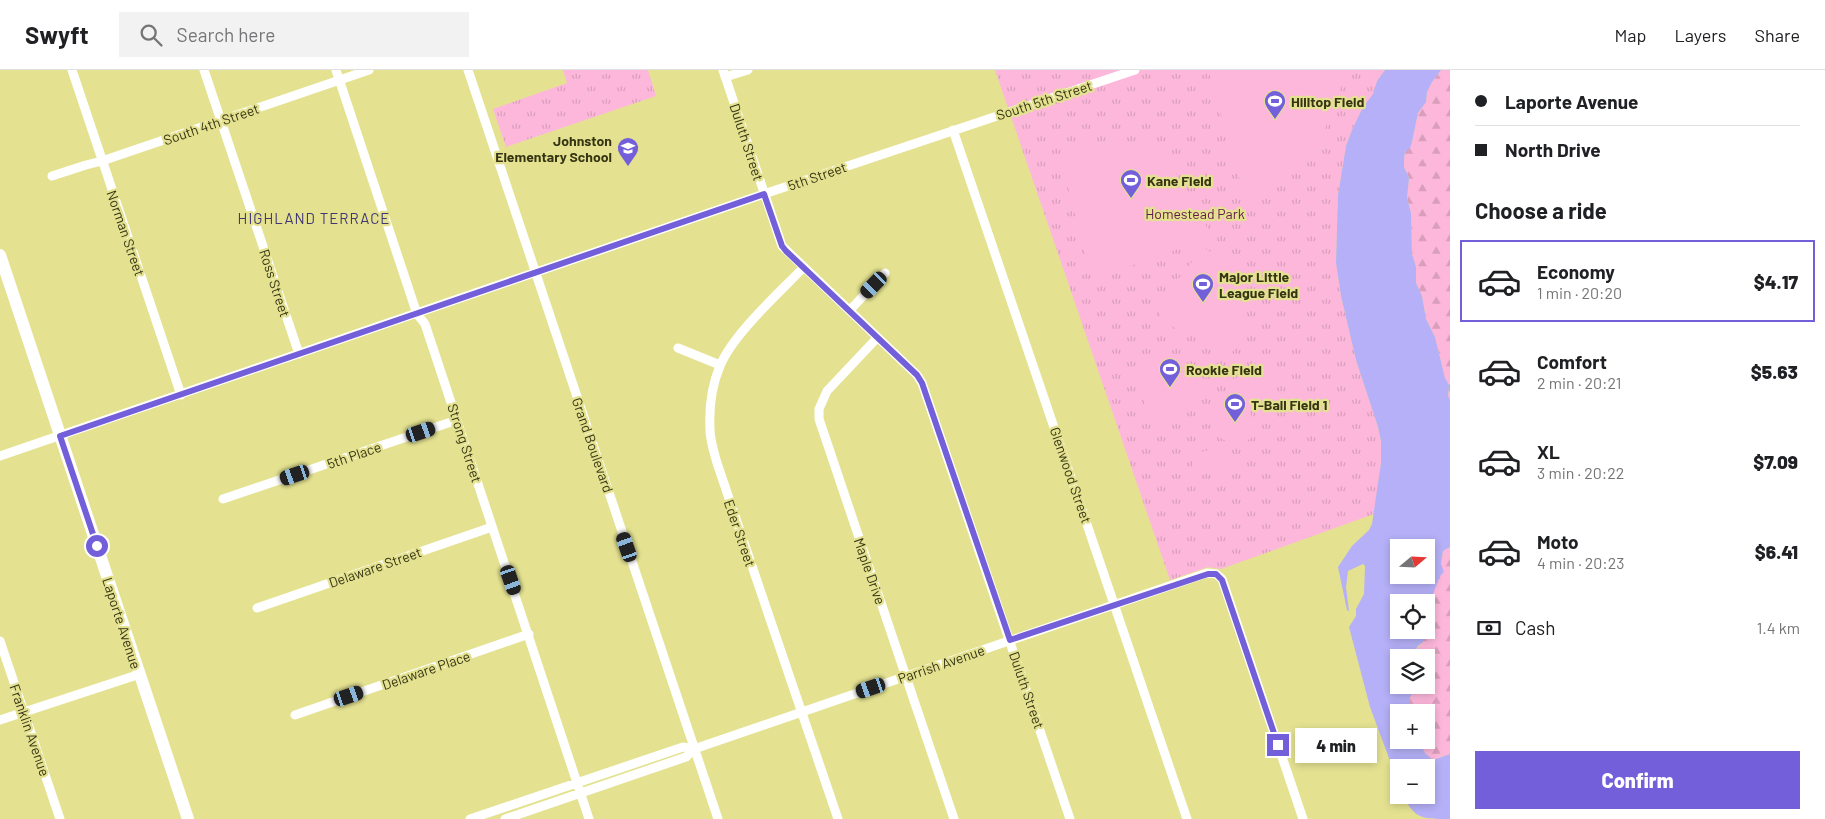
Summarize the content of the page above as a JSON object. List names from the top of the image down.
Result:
{
  "streets": {
    "street": [
      "South 5th Street",
      "South 4th Street",
      "Duluth Street",
      "5th Street",
      "Norman Street",
      "Ross Street",
      "Strong Street",
      "Grand Boulevard",
      "5th Place",
      "Glenwood Street",
      "Eder Street",
      "Delaware Street",
      "Maple Drive",
      "Laporte Avenue",
      "Parrish Avenue",
      "Delaware Place",
      "Franklin Avenue"
    ]
  },
  "crossings": [
    ["South 5th Street", "5th Street"],
    ["South 5th Street", "Glenwood Street"],
    ["South 4th Street", "Norman Street"],
    ["South 4th Street", "Ross Street"],
    ["South 4th Street", "Strong Street"],
    ["Duluth Street", "5th Street"],
    ["Duluth Street", "Eder Street"],
    ["Duluth Street", "Maple Drive"],
    ["Duluth Street", "Parrish Avenue"],
    ["5th Street", "Norman Street"],
    ["5th Street", "Ross Street"],
    ["5th Street", "Strong Street"],
    ["5th Street", "Grand Boulevard"],
    ["5th Street", "Glenwood Street"],
    ["5th Street", "Laporte Avenue"],
    ["Strong Street", "5th Place"],
    ["Strong Street", "Delaware Street"],
    ["Strong Street", "Parrish Avenue"],
    ["Strong Street", "Delaware Place"],
    ["Grand Boulevard", "Parrish Avenue"],
    ["Glenwood Street", "Parrish Avenue"],
    ["Eder Street", "Parrish Avenue"],
    ["Maple Drive", "Parrish Avenue"]
  ],
  "districts": ["HIGHLAND TERRACE"],
  "parks": ["Homestead Park"],
  "places": {
    "sports": [
      "Hilltop Field",
      "Kane Field",
      "Major Little League Field",
      "Rookie Field",
      "T-Ball Field 1"
    ],
    "school or university": ["Johnston Elementary School"]
  },
  "north": "right",
  "page": {
    "header": "Swyft",
    "search": "Search here",
    "nav": ["Map", "Layers", "Share"],
    "banner": ["Laporte Avenue", "North Drive"],
    "heading": "Choose a ride",
    "list": [
      {
        "name": "Economy",
        "note": "1 min · 20:20",
        "value": "$4.17"
      },
      {
        "name": "Comfort",
        "note": "2 min · 20:21",
        "value": "$5.63"
      },
      {
        "name": "XL",
        "note": "3 min · 20:22",
        "value": "$7.09"
      },
      {
        "name": "Moto",
        "note": "4 min · 20:23",
        "value": "$6.41"
      }
    ],
    "map_buttons": ["+", "−"],
    "pay": ["Cash", "1.4 km"],
    "bubble": "4 min",
    "buttons": "Confirm"
  }
}
